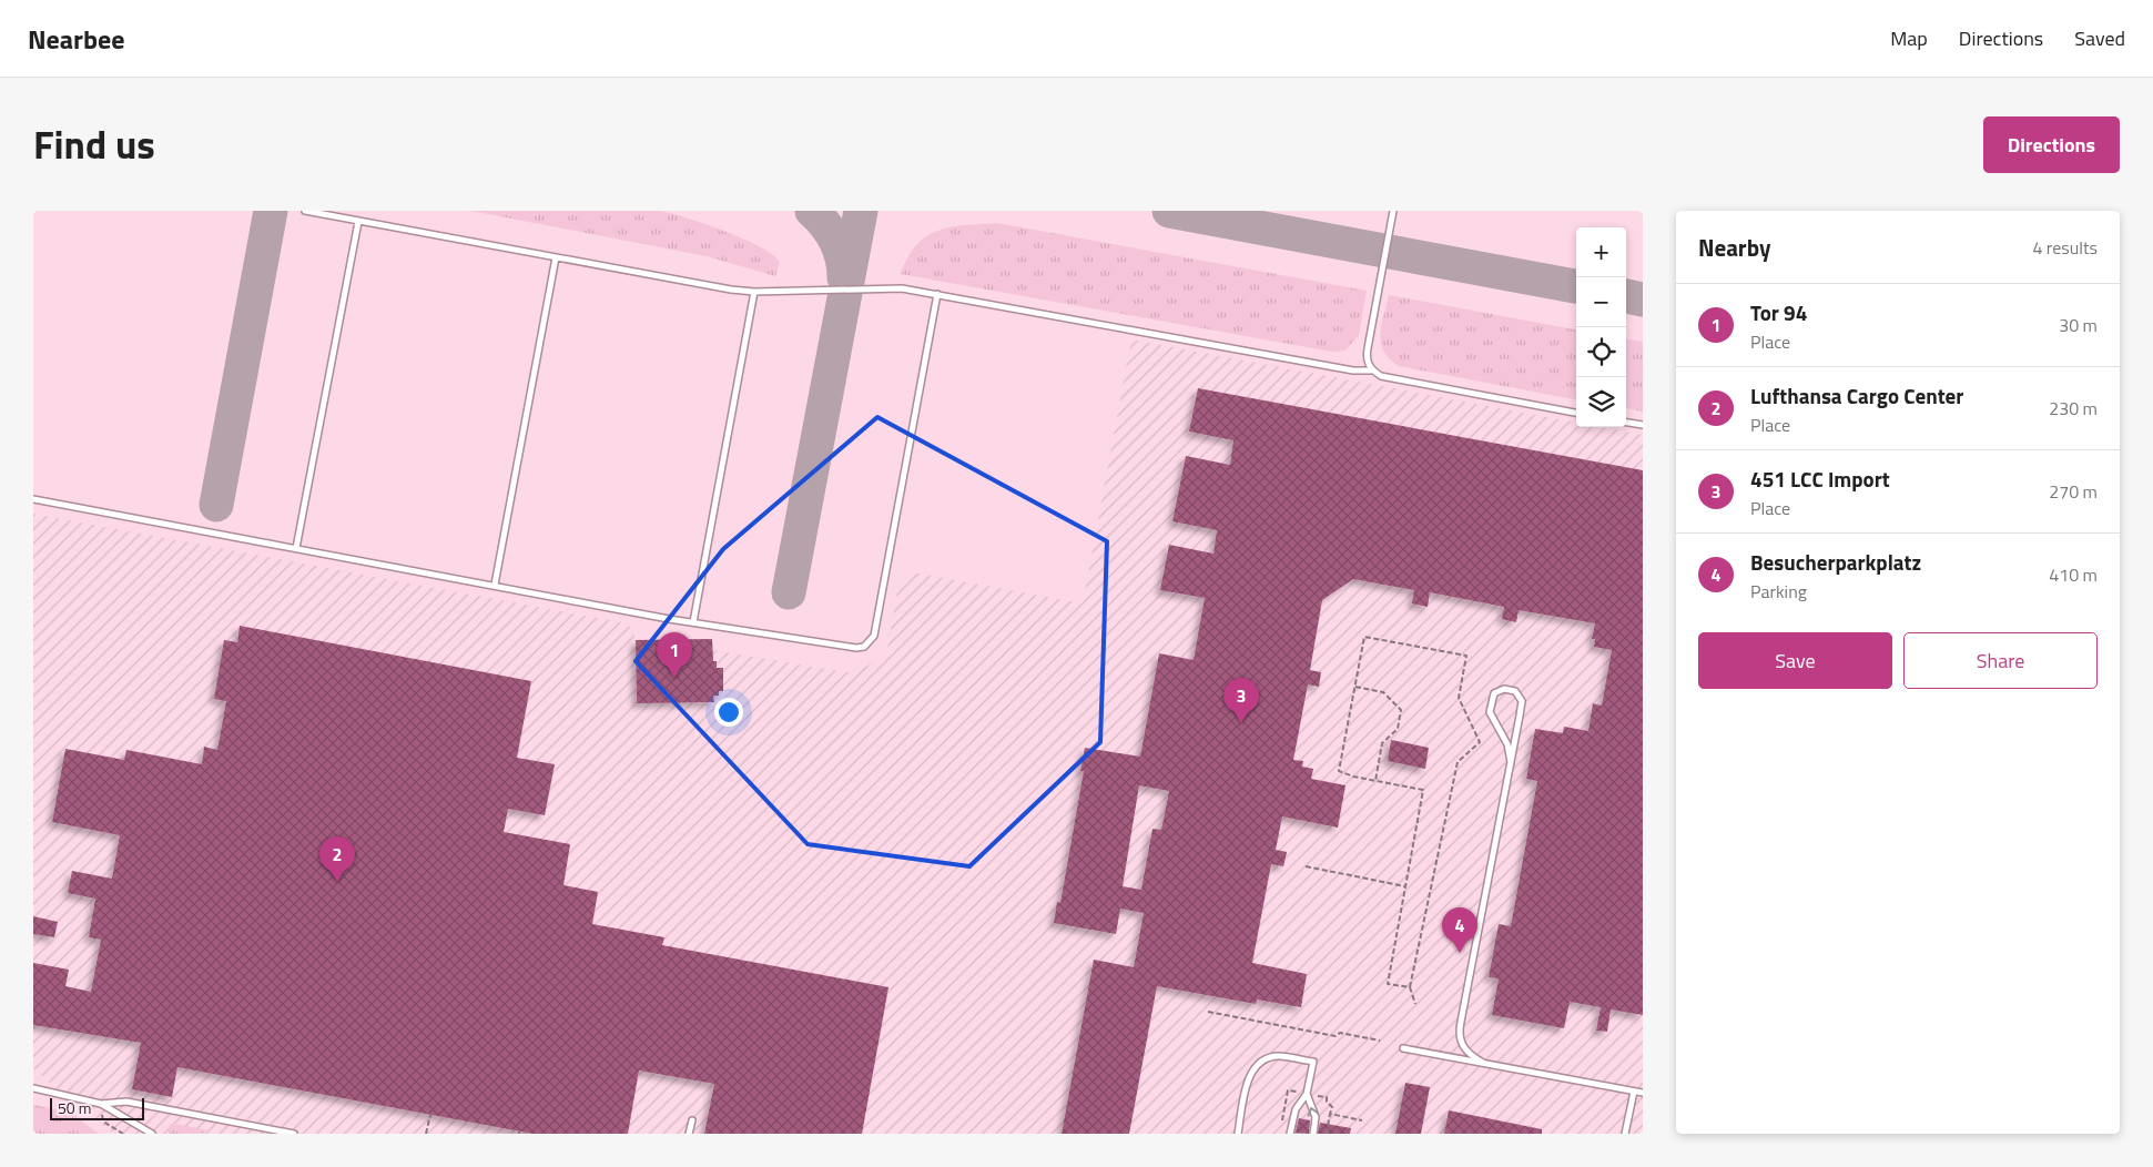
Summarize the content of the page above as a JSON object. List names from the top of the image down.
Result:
{
  "scale_bar": "50 m",
  "page": {
    "header": "Nearbee",
    "nav": ["Map", "Directions", "Saved"],
    "title": "Find us",
    "buttons": [
      "Directions",
      ["Save", "Share"]
    ],
    "heading": ["Nearby", "4 results"],
    "map_buttons": ["+", "−"],
    "list": [
      {
        "mark": "1",
        "name": "Tor 94",
        "note": "Place",
        "value": "30 m"
      },
      {
        "mark": "2",
        "name": "Lufthansa Cargo Center",
        "note": "Place",
        "value": "230 m"
      },
      {
        "mark": "3",
        "name": "451 LCC Import",
        "note": "Place",
        "value": "270 m"
      },
      {
        "mark": "4",
        "name": "Besucherparkplatz",
        "note": "Parking",
        "value": "410 m"
      }
    ],
    "pins": [
      "1",
      "3",
      "2",
      "4"
    ],
    "scale": "50 m"
  }
}
